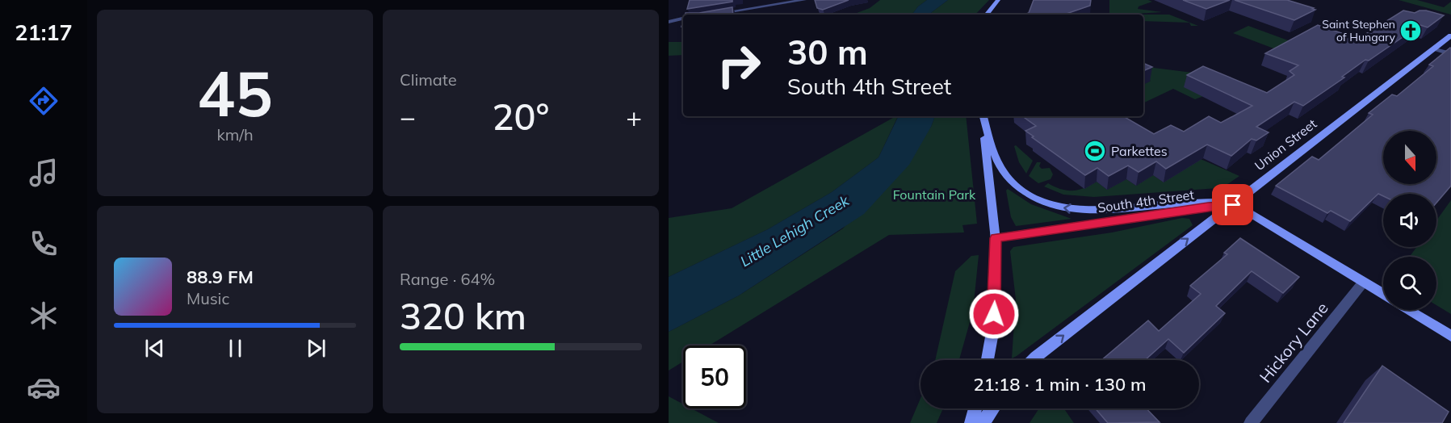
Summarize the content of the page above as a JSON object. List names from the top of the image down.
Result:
{
  "streets": {
    "street": ["Union Street", "South 4th Street", "Hickory Lane"]
  },
  "crossings": [
    ["Union Street", "South 4th Street"]
  ],
  "one_way": ["Union Street"],
  "water": ["Little Lehigh Creek"],
  "parks": ["Fountain Park"],
  "places": {
    "church": ["Saint Stephen of Hungary"],
    "sports": ["Parkettes"]
  },
  "north": "bottom",
  "page": {
    "tabs": "21:17",
    "tile": [
      ["45", "km/h"],
      "Climate",
      ["Range · 64%", "320 km"]
    ],
    "turn": ["30 m", "South 4th Street"],
    "heat": ["−", "20°", "+"],
    "song": ["88.9 FM", "Music"],
    "limit": "50",
    "trip": "21:18 · 1 min · 130 m"
  }
}
